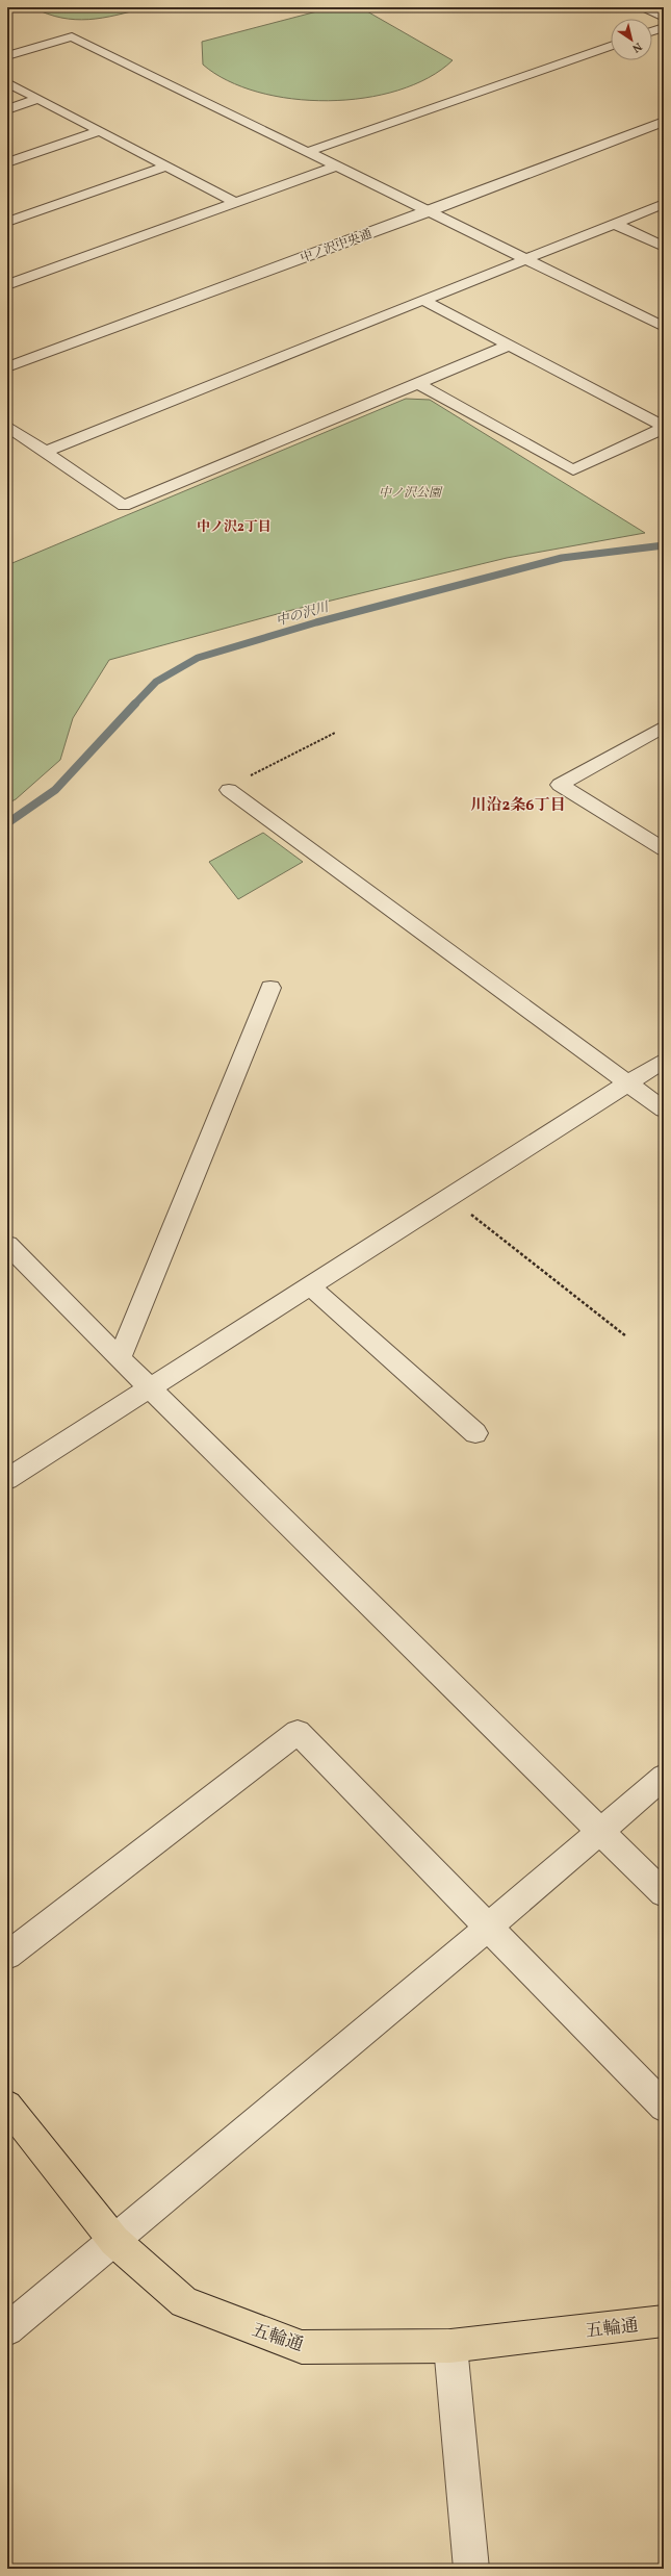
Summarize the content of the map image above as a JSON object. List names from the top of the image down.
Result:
{
  "streets": {
    "main road": ["五輪通"],
    "street": ["中ノ沢中央通"]
  },
  "districts": ["中ノ沢2丁目", "川沿2条6丁目"],
  "water": ["中の沢川"],
  "parks": ["中ノ沢公園"],
  "north": "bottom right"
}
